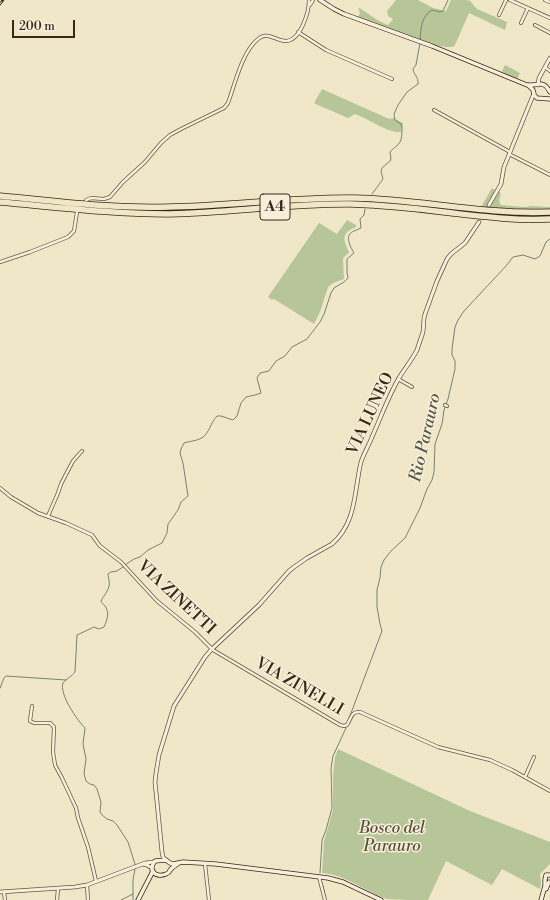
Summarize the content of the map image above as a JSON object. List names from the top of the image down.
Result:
{
  "streets": {
    "highway": ["A4"],
    "street": ["VIA LUNEO", "VIA ZINETTI", "VIA ZINELLI"]
  },
  "crossings": [
    ["VIA LUNEO", "VIA ZINETTI"],
    ["VIA LUNEO", "VIA ZINELLI"],
    ["VIA ZINETTI", "VIA ZINELLI"]
  ],
  "water": ["Rio Parauro"],
  "parks": ["Bosco del Parauro"],
  "scale_bar": "200 m"
}
